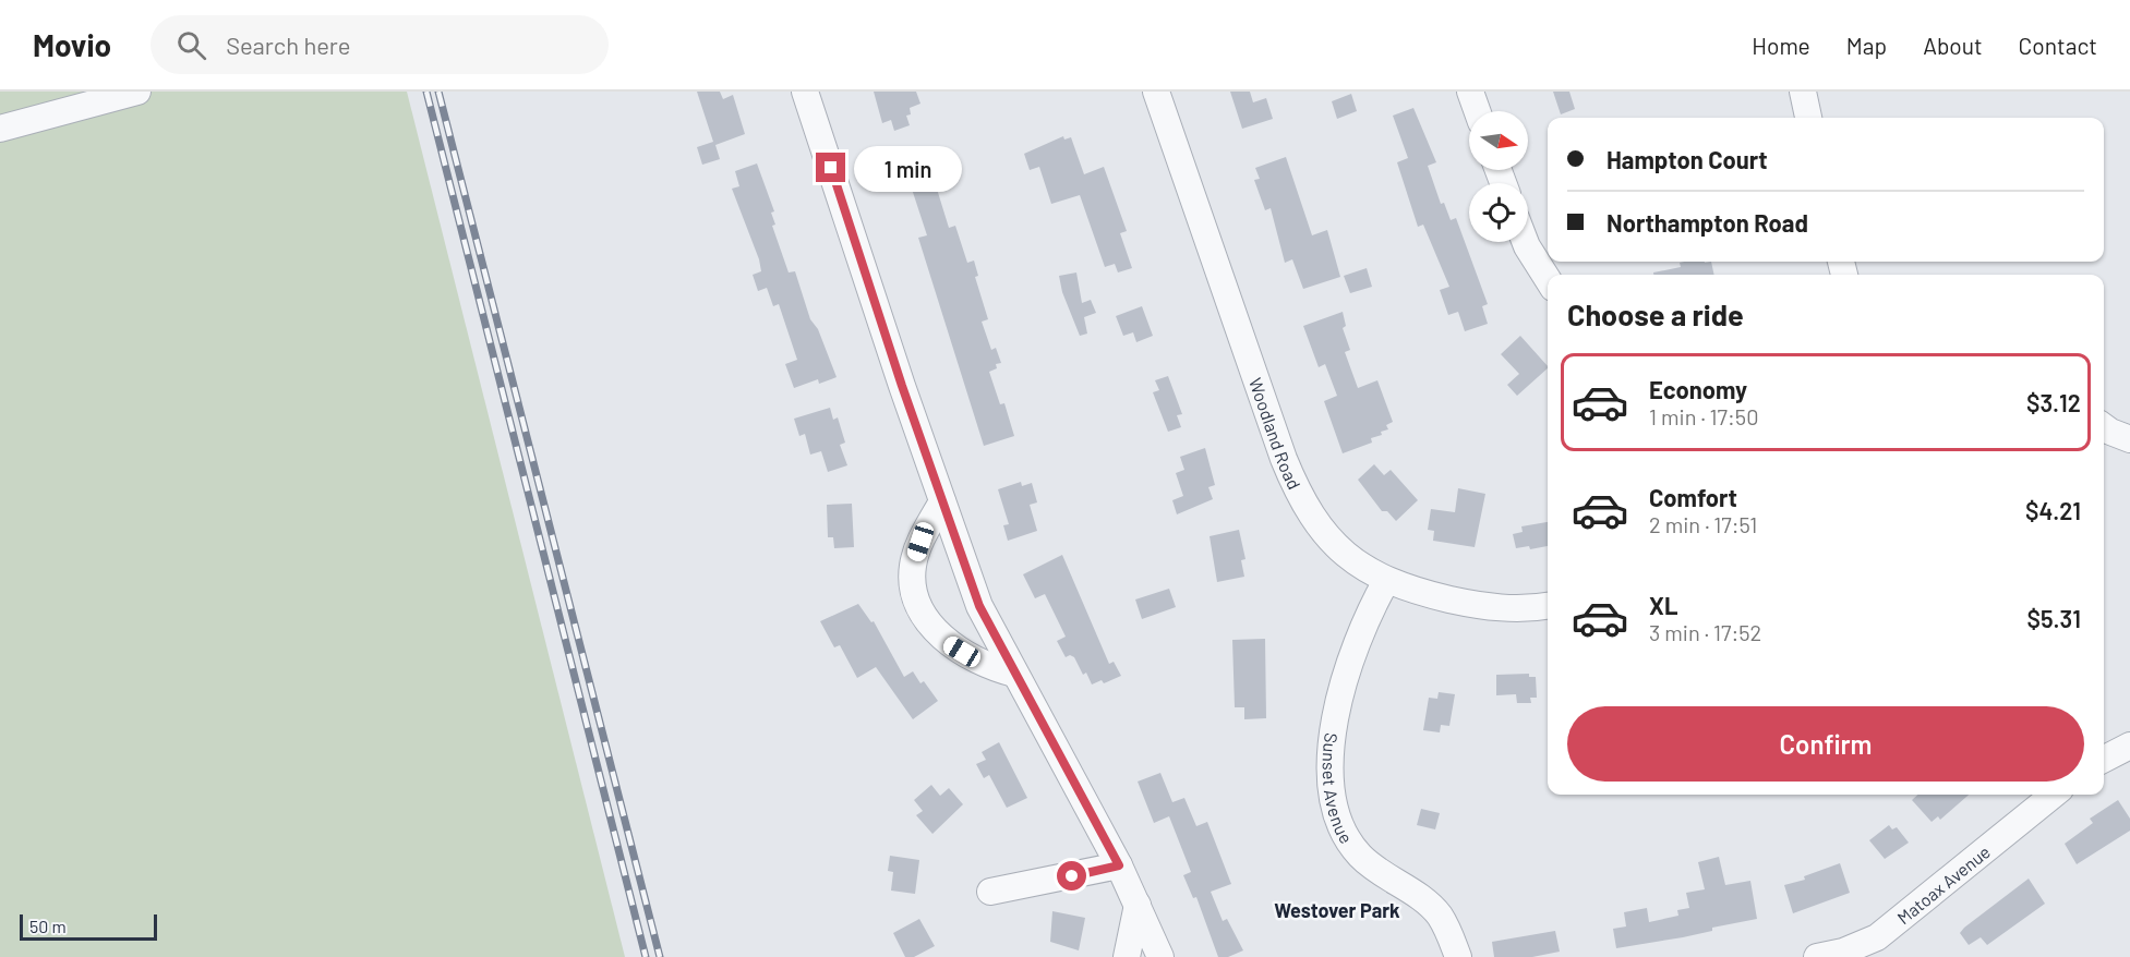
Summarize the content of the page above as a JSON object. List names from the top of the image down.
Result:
{
  "streets": {
    "street": ["Woodland Road", "Sunset Avenue", "Matoax Avenue"]
  },
  "crossings": [
    ["Woodland Road", "Sunset Avenue"]
  ],
  "districts": ["Westover Park"],
  "scale_bar": "50 m",
  "north": "right",
  "page": {
    "header": "Movio",
    "search": "Search here",
    "nav": [
      "Home",
      "Map",
      "About",
      "Contact"
    ],
    "banner": ["Hampton Court", "Northampton Road"],
    "bubble": "1 min",
    "heading": "Choose a ride",
    "list": [
      {
        "name": "Economy",
        "note": "1 min · 17:50",
        "value": "$3.12"
      },
      {
        "name": "Comfort",
        "note": "2 min · 17:51",
        "value": "$4.21"
      },
      {
        "name": "XL",
        "note": "3 min · 17:52",
        "value": "$5.31"
      }
    ],
    "buttons": "Confirm",
    "scale": "50 m"
  }
}
